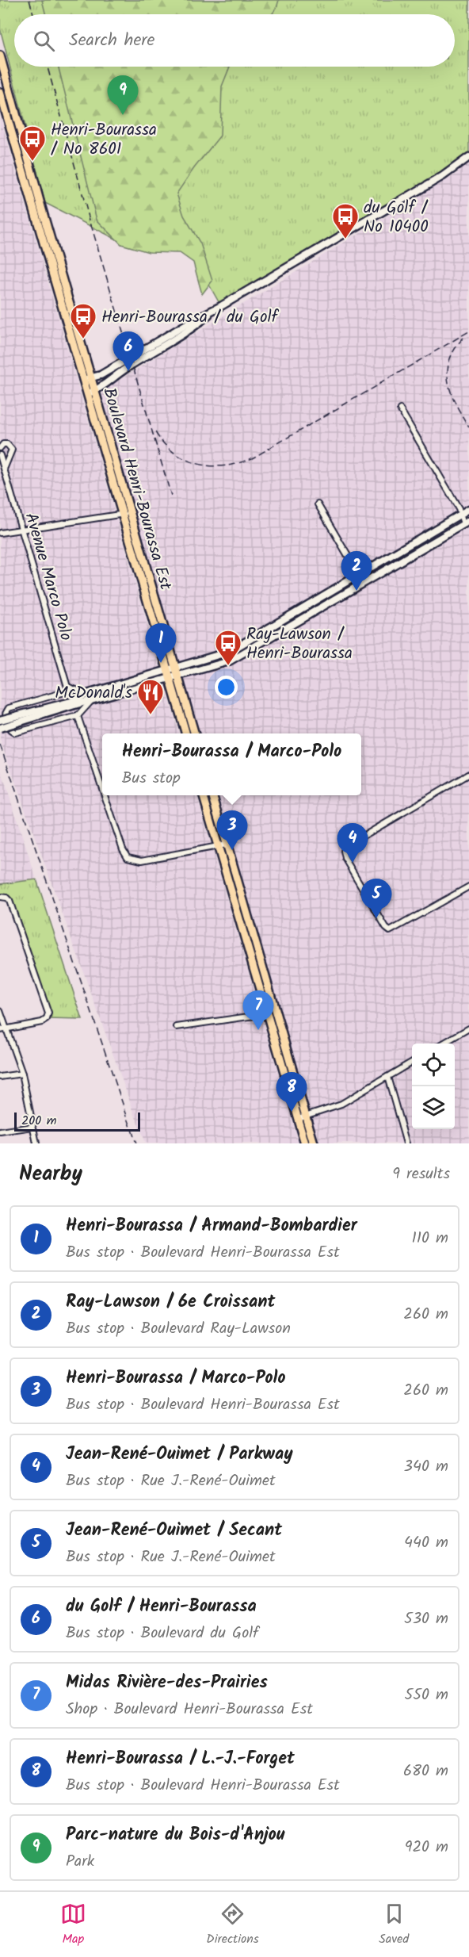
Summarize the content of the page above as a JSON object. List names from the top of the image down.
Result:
{
  "streets": {
    "main road": ["Boulevard Henri-Bourassa Est"],
    "street": ["Avenue Marco Polo"]
  },
  "places": {
    "bus stop": [
      "Henri-Bourassa / No 8601",
      "du Golf / No 10400",
      "Henri-Bourassa / du Golf",
      "Ray-Lawson / Henri-Bourassa"
    ],
    "restaurant": ["McDonald's"]
  },
  "scale_bar": "200 m",
  "page": {
    "search": "Search here",
    "pins": [
      "9",
      "6",
      "2",
      "1",
      "3",
      "4",
      "5",
      "7",
      "8"
    ],
    "popup": ["Henri-Bourassa / Marco-Polo", "Bus stop"],
    "scale": "200 m",
    "heading": ["Nearby", "9 results"],
    "list": [
      {
        "mark": "1",
        "name": "Henri-Bourassa / Armand-Bombardier",
        "note": "Bus stop · Boulevard Henri-Bourassa Est",
        "value": "110 m"
      },
      {
        "mark": "2",
        "name": "Ray-Lawson / 6e Croissant",
        "note": "Bus stop · Boulevard Ray-Lawson",
        "value": "260 m"
      },
      {
        "mark": "3",
        "name": "Henri-Bourassa / Marco-Polo",
        "note": "Bus stop · Boulevard Henri-Bourassa Est",
        "value": "260 m"
      },
      {
        "mark": "4",
        "name": "Jean-René-Ouimet / Parkway",
        "note": "Bus stop · Rue J.-René-Ouimet",
        "value": "340 m"
      },
      {
        "mark": "5",
        "name": "Jean-René-Ouimet / Secant",
        "note": "Bus stop · Rue J.-René-Ouimet",
        "value": "440 m"
      },
      {
        "mark": "6",
        "name": "du Golf / Henri-Bourassa",
        "note": "Bus stop · Boulevard du Golf",
        "value": "530 m"
      },
      {
        "mark": "7",
        "name": "Midas Rivière-des-Prairies",
        "note": "Shop · Boulevard Henri-Bourassa Est",
        "value": "550 m"
      },
      {
        "mark": "8",
        "name": "Henri-Bourassa / L.-J.-Forget",
        "note": "Bus stop · Boulevard Henri-Bourassa Est",
        "value": "680 m"
      },
      {
        "mark": "9",
        "name": "Parc-nature du Bois-d'Anjou",
        "note": "Park",
        "value": "920 m"
      }
    ],
    "nav": ["Map", "Directions", "Saved"]
  }
}
